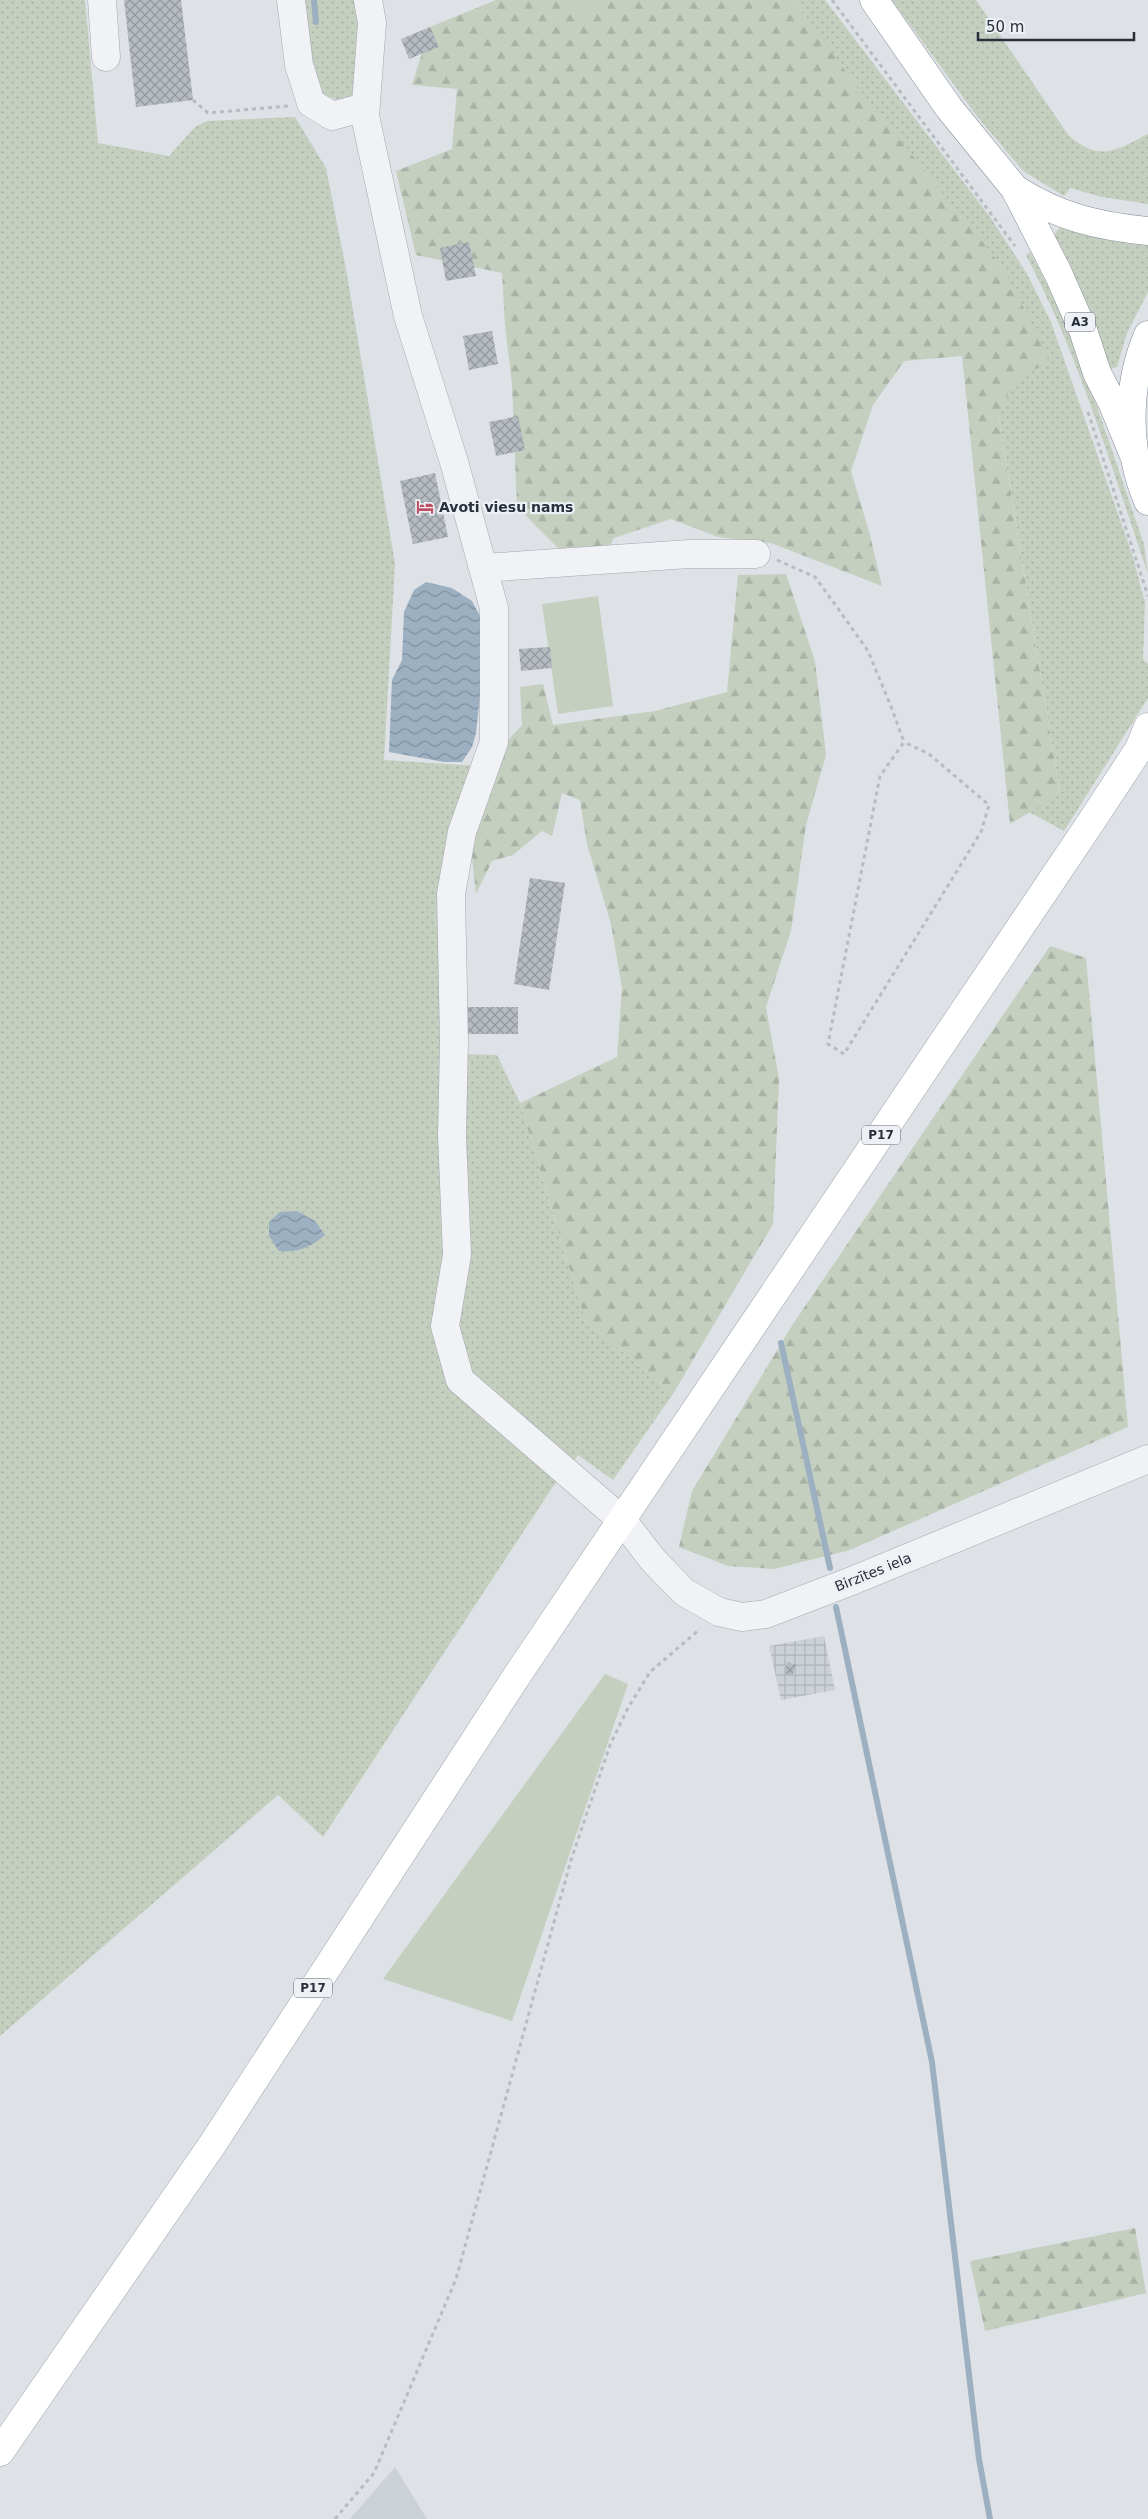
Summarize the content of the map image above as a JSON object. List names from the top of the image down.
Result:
{
  "streets": {
    "main road": ["A3", "P17"],
    "street": ["Birzītes iela"]
  },
  "crossings": [
    ["P17", "Birzītes iela"]
  ],
  "places": {
    "hotel": ["Avoti viesu nams"]
  },
  "scale_bar": "50 m"
}
